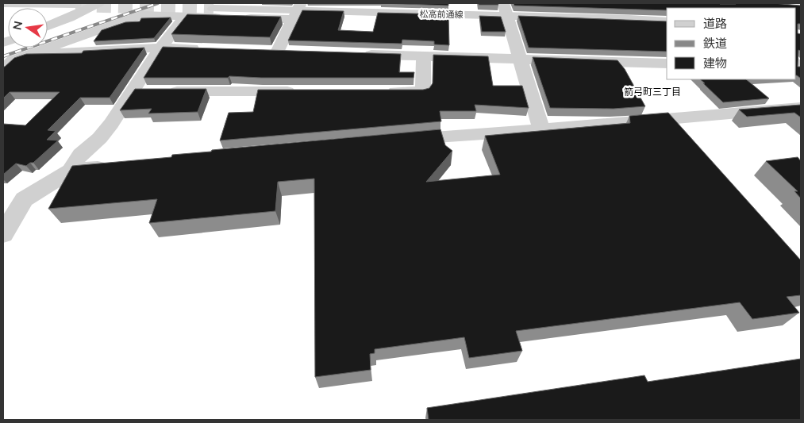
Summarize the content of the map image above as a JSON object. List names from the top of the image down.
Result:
{
  "streets": {
    "street": ["松高前通線"]
  },
  "districts": ["箭弓町三丁目"],
  "legend": ["道路", "鉄道", "建物"],
  "north": "left"
}
